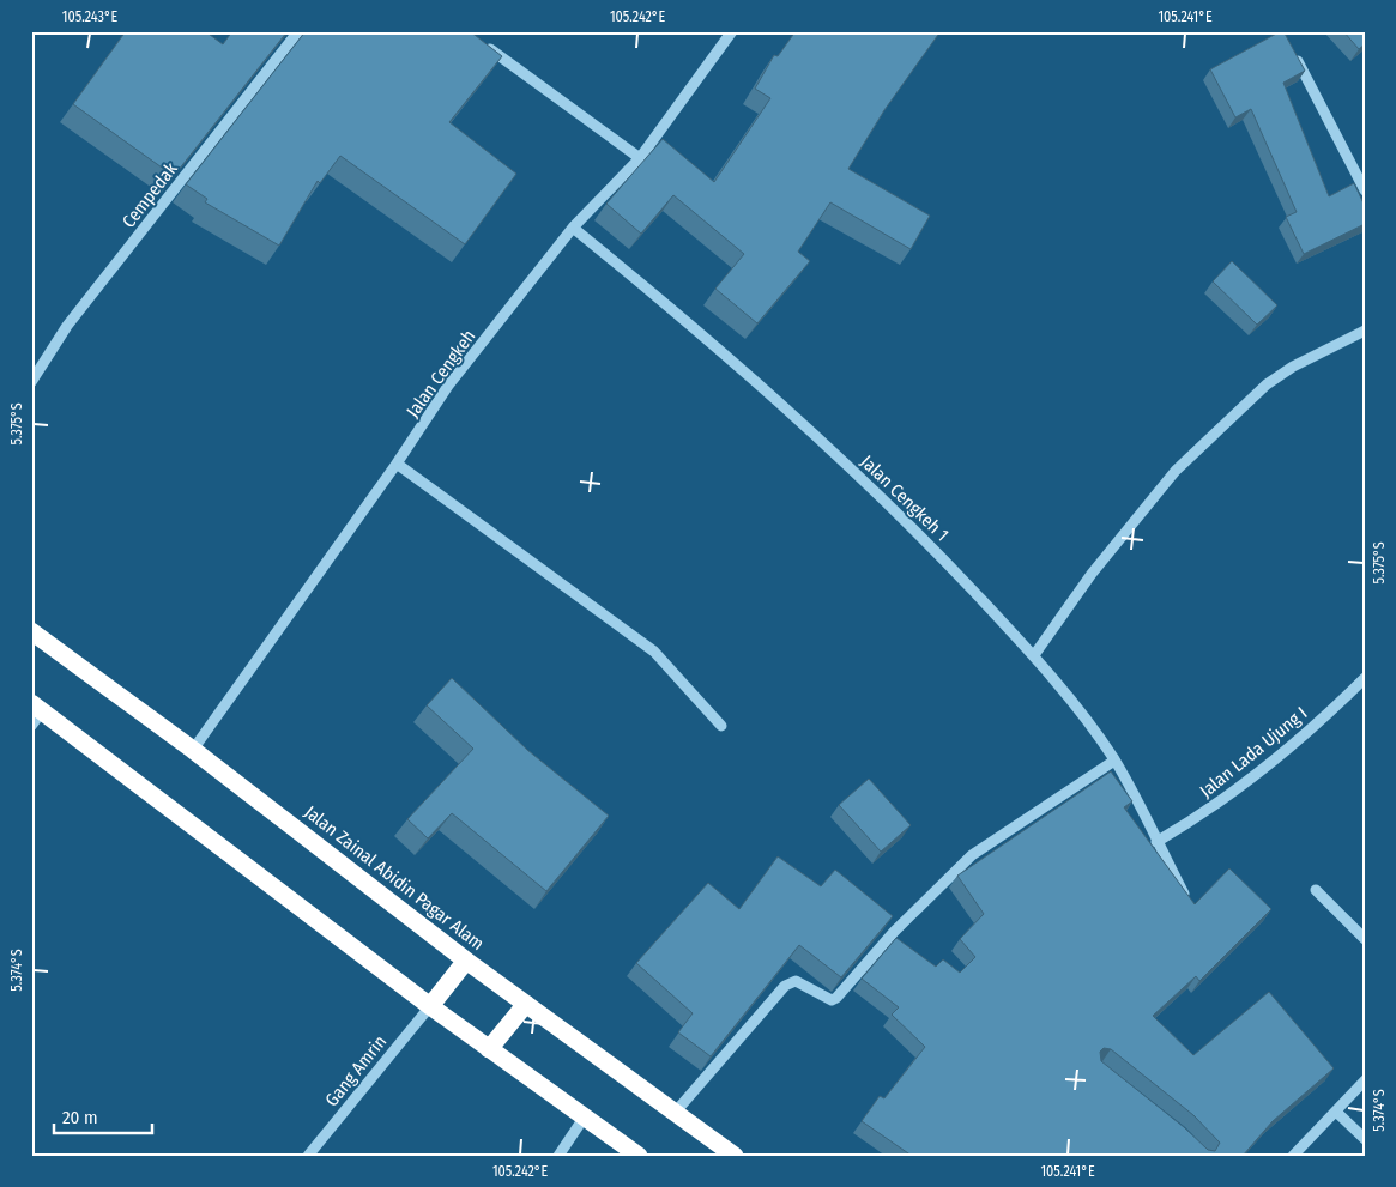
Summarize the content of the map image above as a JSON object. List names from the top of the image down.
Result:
{
  "streets": {
    "highway": ["Jalan Zainal Abidin Pagar Alam"],
    "street": [
      "Cempedak",
      "Jalan Cengkeh",
      "Jalan Cengkeh 1",
      "Jalan Lada Ujung I",
      "Gang Amrin"
    ]
  },
  "crossings": [
    ["Jalan Cengkeh", "Jalan Cengkeh 1"],
    ["Jalan Cengkeh", "Jalan Zainal Abidin Pagar Alam"],
    ["Jalan Cengkeh 1", "Jalan Lada Ujung I"]
  ],
  "scale_bar": "20 m",
  "coordinates": [
    "105.243°E",
    "105.242°E",
    "105.241°E",
    "5.375°S",
    "5.374°S"
  ]
}
